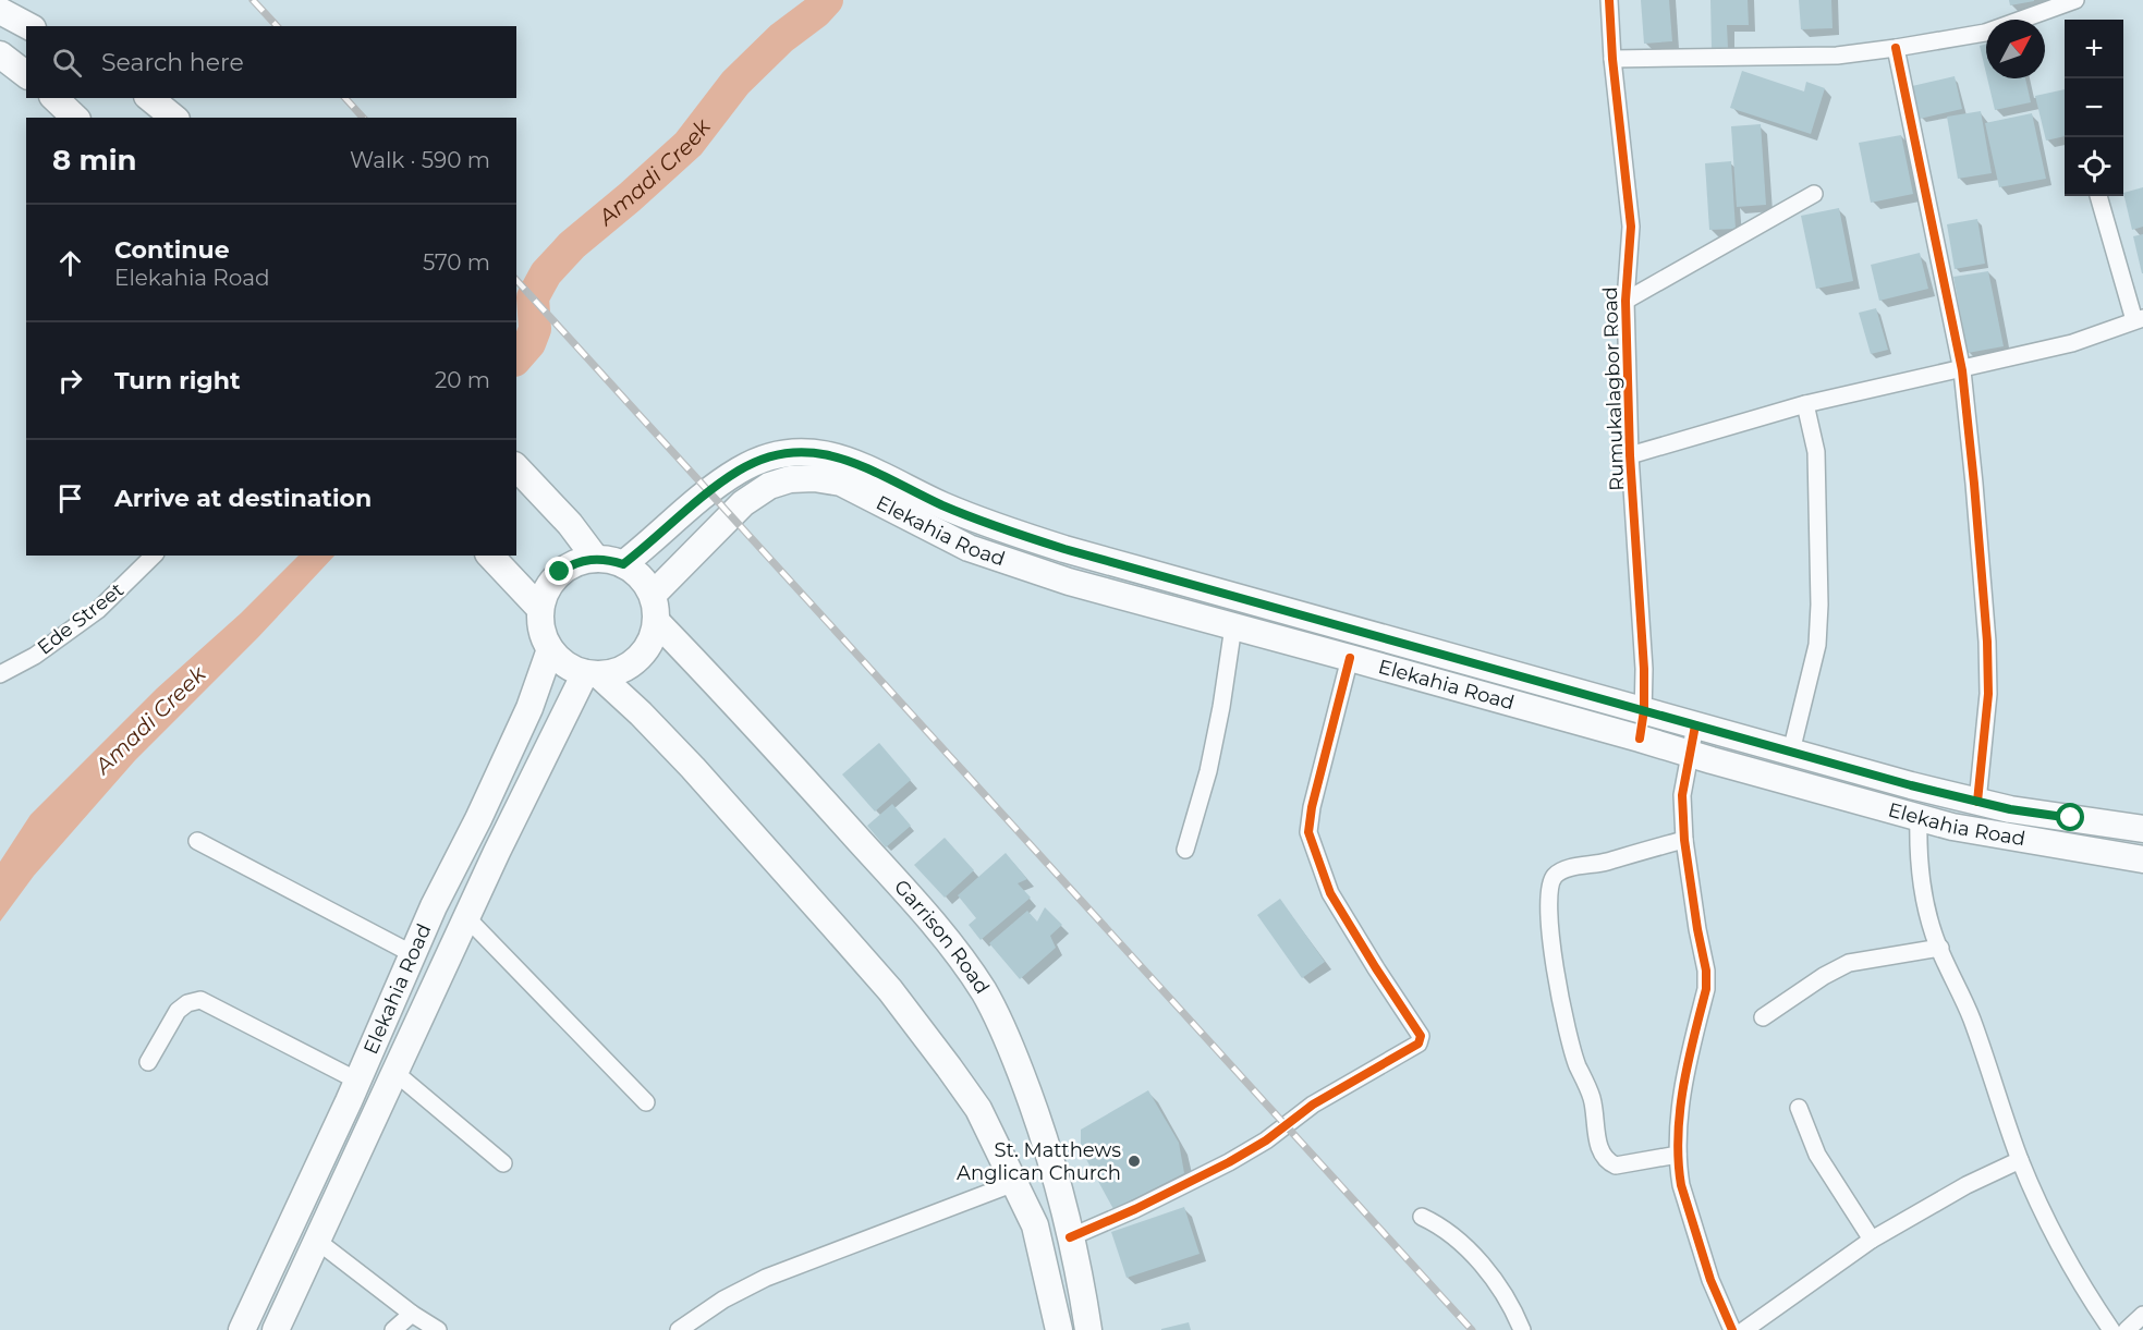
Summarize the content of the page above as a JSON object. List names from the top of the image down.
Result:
{
  "streets": {
    "main road": ["Elekahia Road", "Garrison Road"],
    "street": ["Rumukalagbor Road", "Ede Street"]
  },
  "crossings": [
    ["Rumukalagbor Road", "Elekahia Road"],
    ["Elekahia Road", "Garrison Road"]
  ],
  "water": ["Amadi Creek"],
  "places": ["St. Matthews Anglican Church"],
  "north": "top right",
  "page": {
    "map_buttons": ["+", "−"],
    "search": "Search here",
    "heading": ["8 min", "Walk · 590 m"],
    "list": [
      ["Continue", "Elekahia Road", "570 m"],
      ["Turn right", "20 m"],
      "Arrive at destination"
    ]
  }
}
